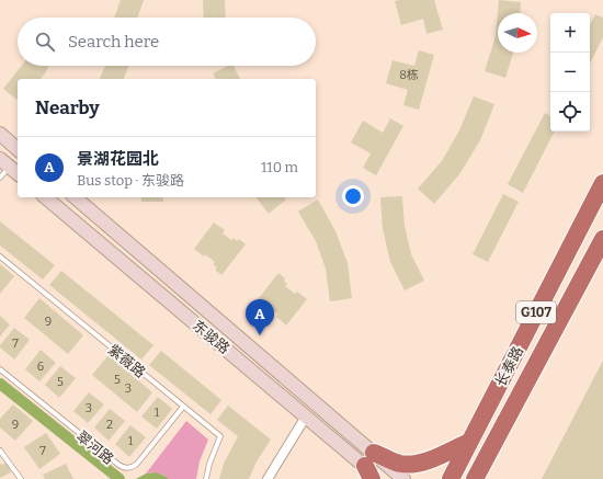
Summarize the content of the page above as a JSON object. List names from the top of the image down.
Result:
{
  "streets": {
    "highway": ["G107", "长泰路"],
    "street": ["东骏路"],
    "lane": ["紫薇路", "翠河路"]
  },
  "crossings": [
    ["紫薇路", "翠河路"]
  ],
  "house_numbers": [
    "8栋",
    "9",
    "7",
    "6",
    "5",
    "5",
    "3",
    "3",
    "1",
    "9",
    "2",
    "1",
    "7"
  ],
  "north": "right",
  "page": {
    "map_buttons": ["+", "−"],
    "search": "Search here",
    "heading": "Nearby",
    "list": [
      {
        "mark": "A",
        "name": "景湖花园北",
        "note": "Bus stop · 东骏路",
        "value": "110 m"
      }
    ],
    "pins": "A"
  }
}
